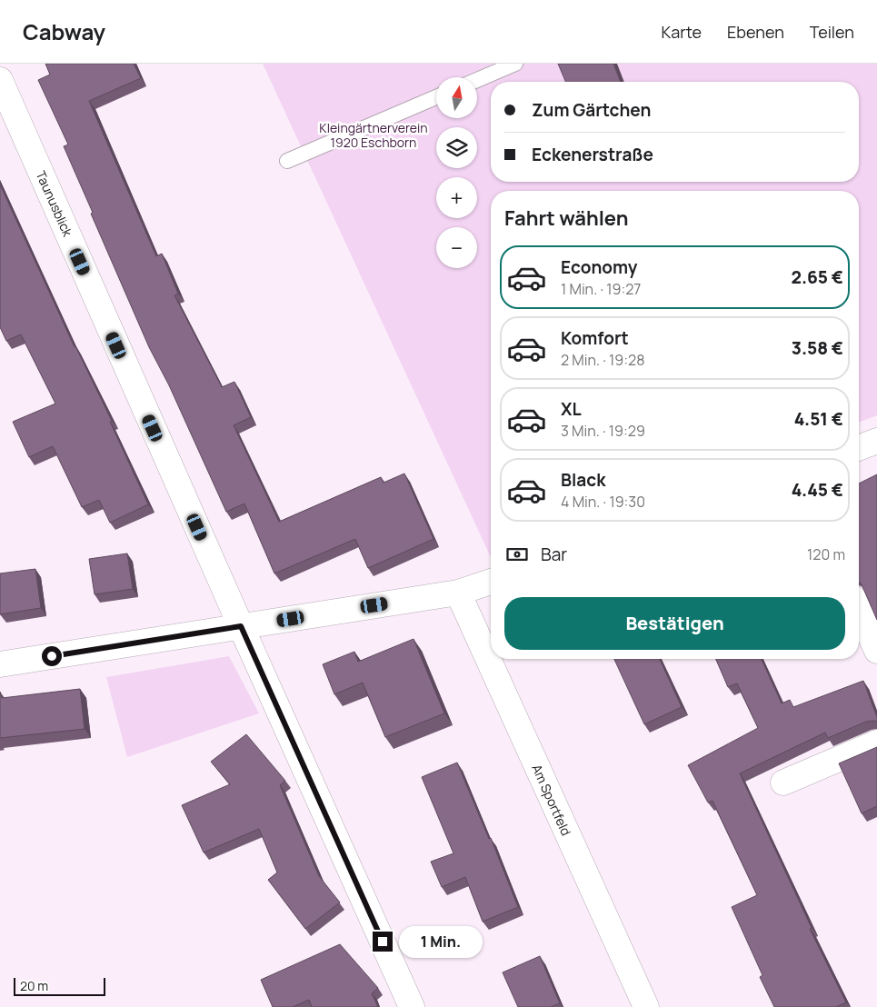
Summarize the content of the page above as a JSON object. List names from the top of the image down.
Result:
{
  "streets": {
    "street": ["Taunusblick", "Am Sportfeld"]
  },
  "parks": ["Kleingärtnerverein 1920 Eschborn"],
  "scale_bar": "20 m",
  "north": "top",
  "page": {
    "header": "Cabway",
    "nav": ["Karte", "Ebenen", "Teilen"],
    "map_buttons": ["+", "−"],
    "banner": ["Zum Gärtchen", "Eckenerstraße"],
    "heading": "Fahrt wählen",
    "list": [
      {
        "name": "Economy",
        "note": "1 Min. · 19:27",
        "value": "2.65 €"
      },
      {
        "name": "Komfort",
        "note": "2 Min. · 19:28",
        "value": "3.58 €"
      },
      {
        "name": "XL",
        "note": "3 Min. · 19:29",
        "value": "4.51 €"
      },
      {
        "name": "Black",
        "note": "4 Min. · 19:30",
        "value": "4.45 €"
      }
    ],
    "pay": ["Bar", "120 m"],
    "buttons": "Bestätigen",
    "bubble": "1 Min.",
    "scale": "20 m"
  }
}
